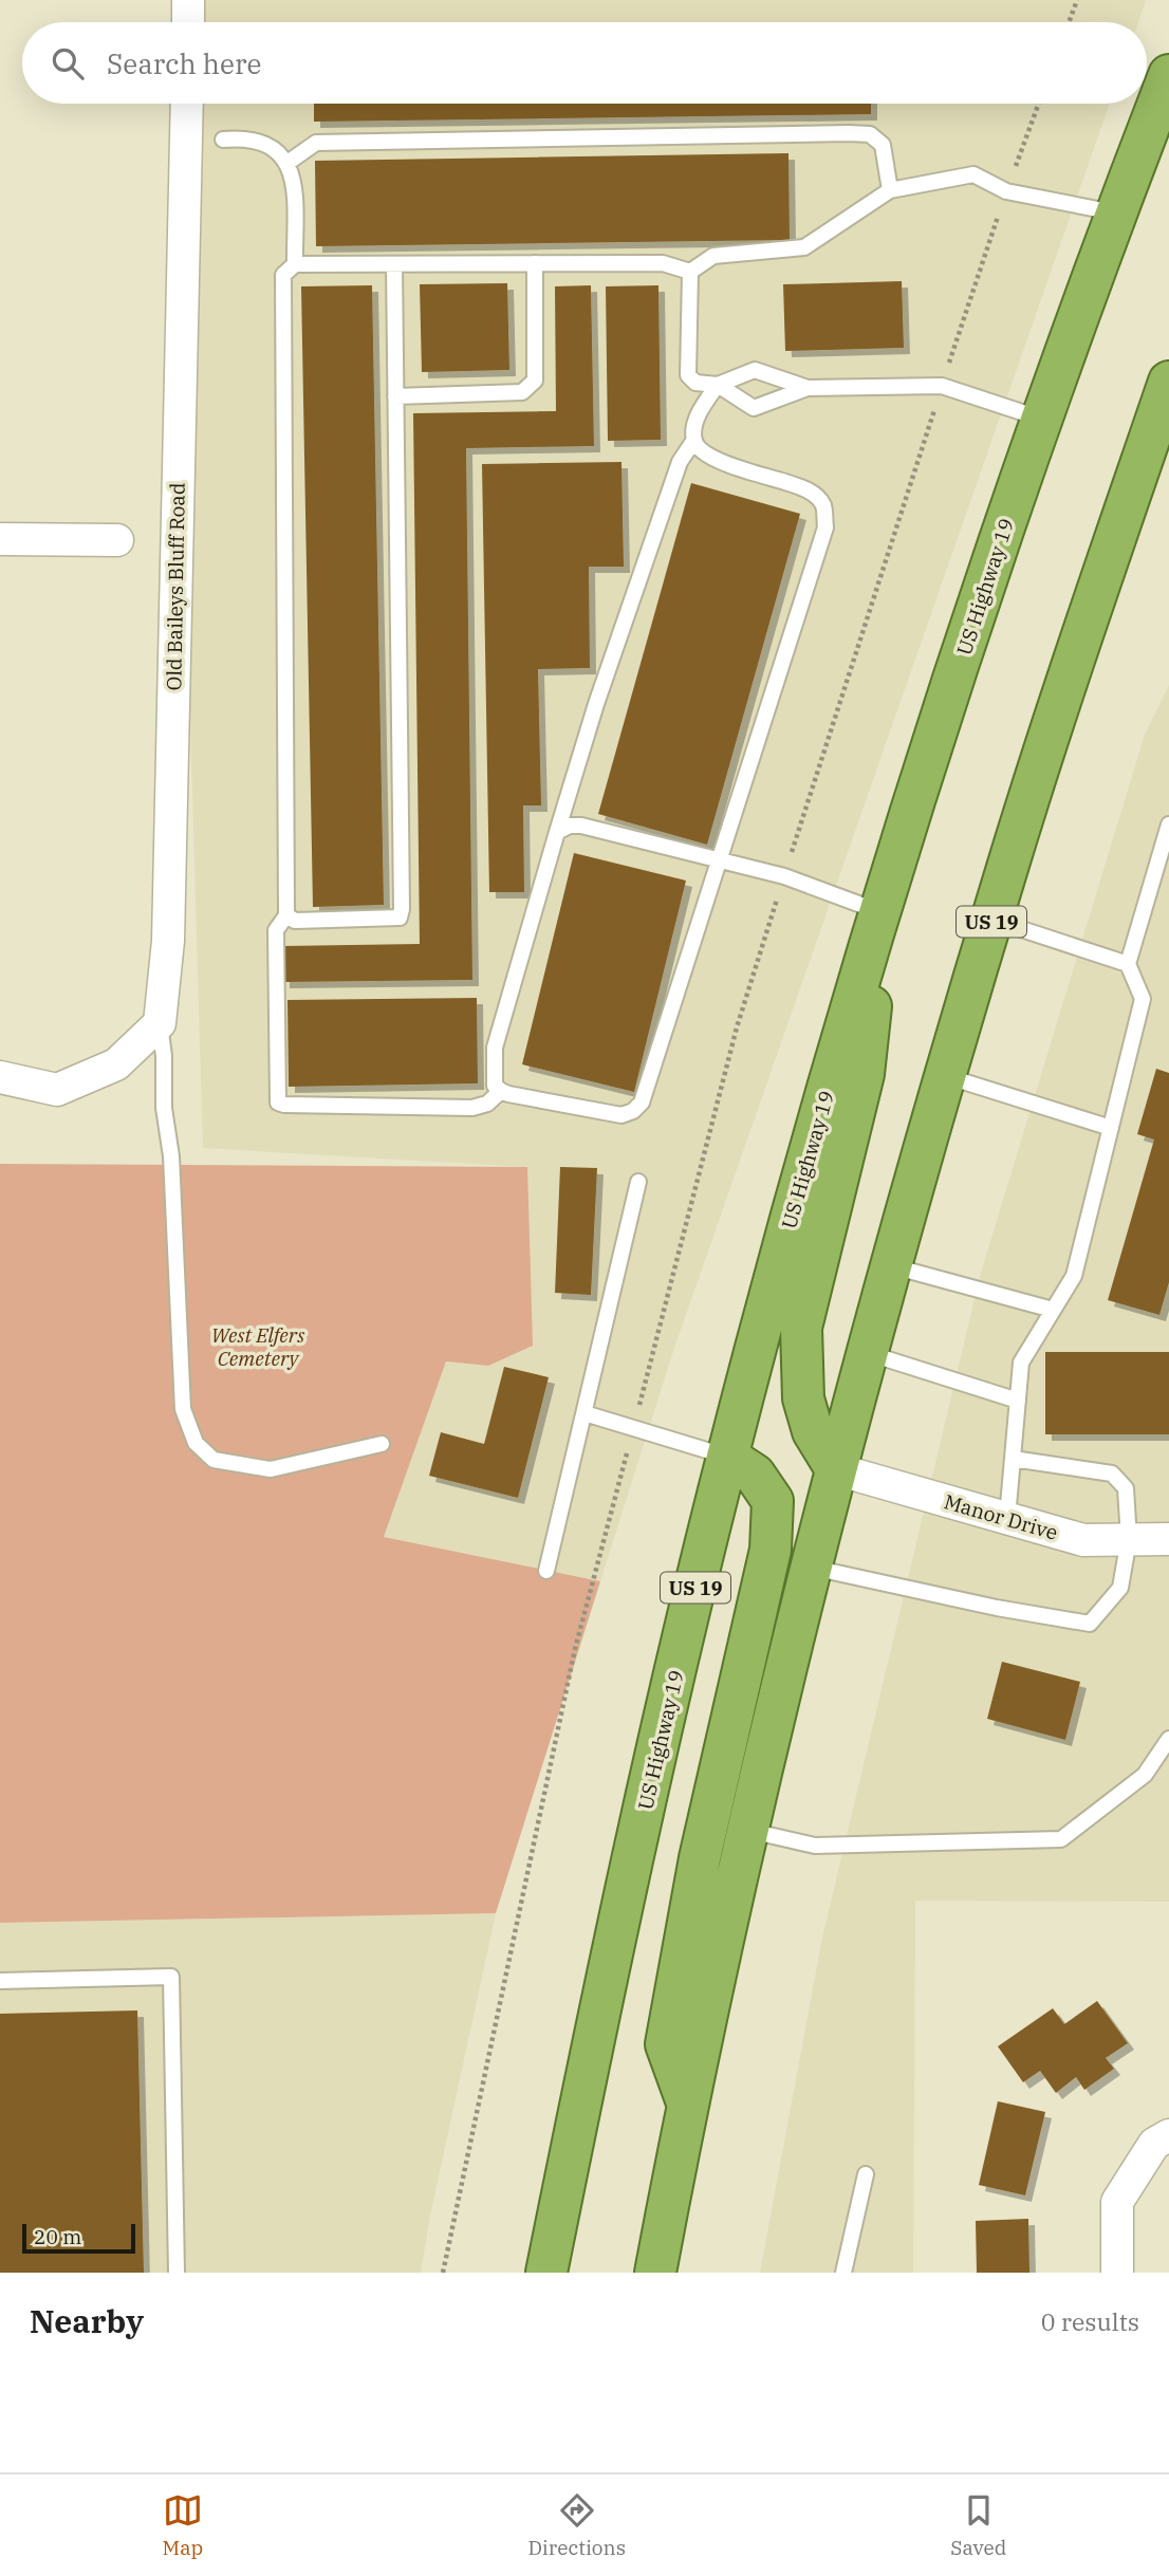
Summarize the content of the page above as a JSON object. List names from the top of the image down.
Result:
{
  "streets": {
    "highway": ["US Highway 19", "US 19"],
    "street": ["Old Baileys Bluff Road", "Manor Drive"]
  },
  "crossings": [
    ["US 19", "Manor Drive"]
  ],
  "parks": ["West Elfers Cemetery"],
  "scale_bar": "20 m",
  "page": {
    "search": "Search here",
    "scale": "20 m",
    "heading": ["Nearby", "0 results"],
    "nav": ["Map", "Directions", "Saved"]
  }
}
